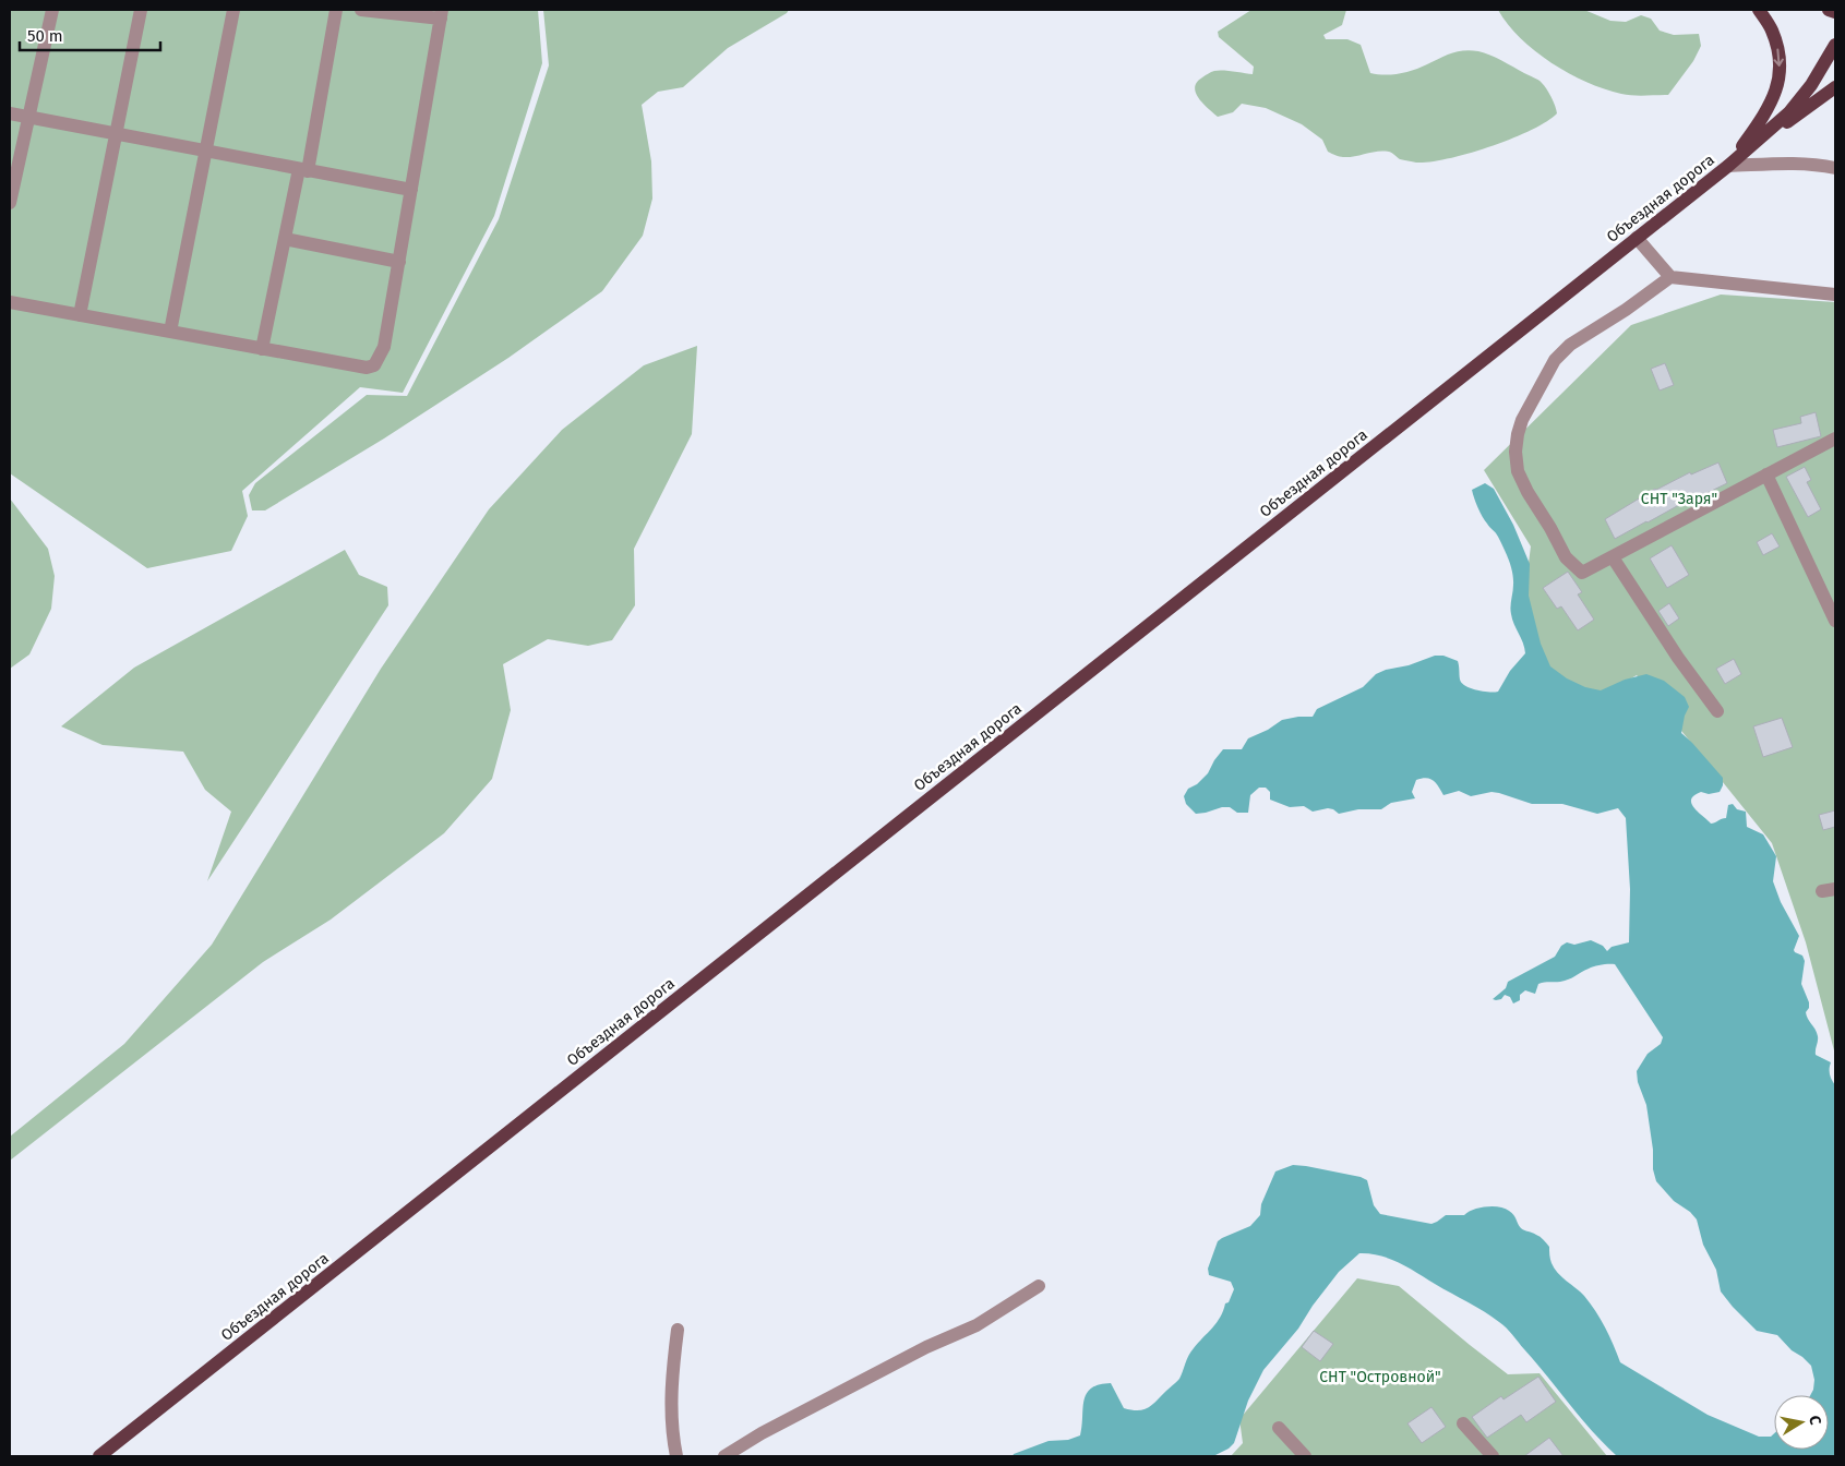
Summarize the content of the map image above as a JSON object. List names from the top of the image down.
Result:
{
  "streets": {
    "main road": ["Объездная дорога"]
  },
  "parks": ["СНТ \"Заря\"", "СНТ \"Островной\""],
  "scale_bar": "50 m",
  "north": "right"
}
